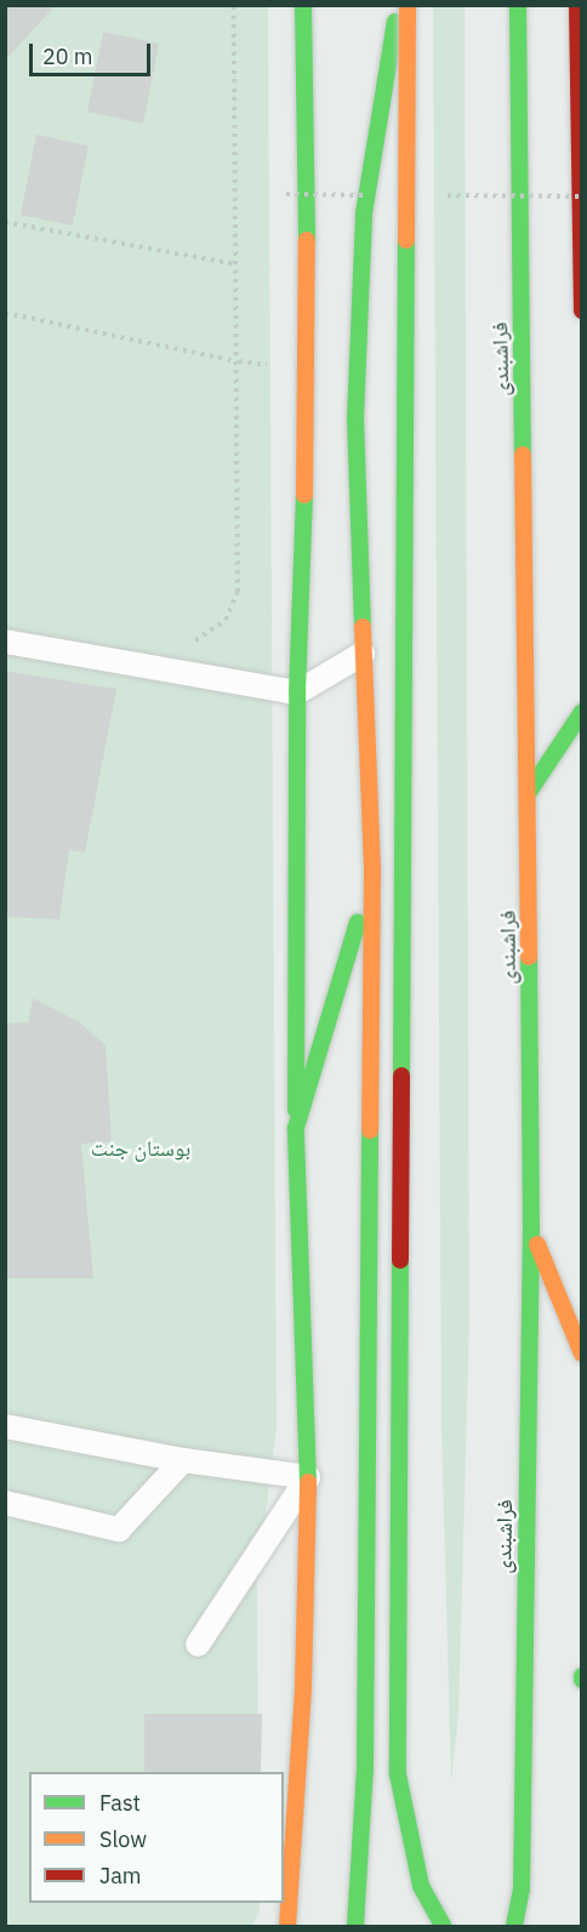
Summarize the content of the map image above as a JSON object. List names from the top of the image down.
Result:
{
  "streets": {
    "main road": ["فراشبندی"]
  },
  "parks": ["بوستان جنت"],
  "legend": ["Fast", "Slow", "Jam"],
  "scale_bar": "20 m"
}
